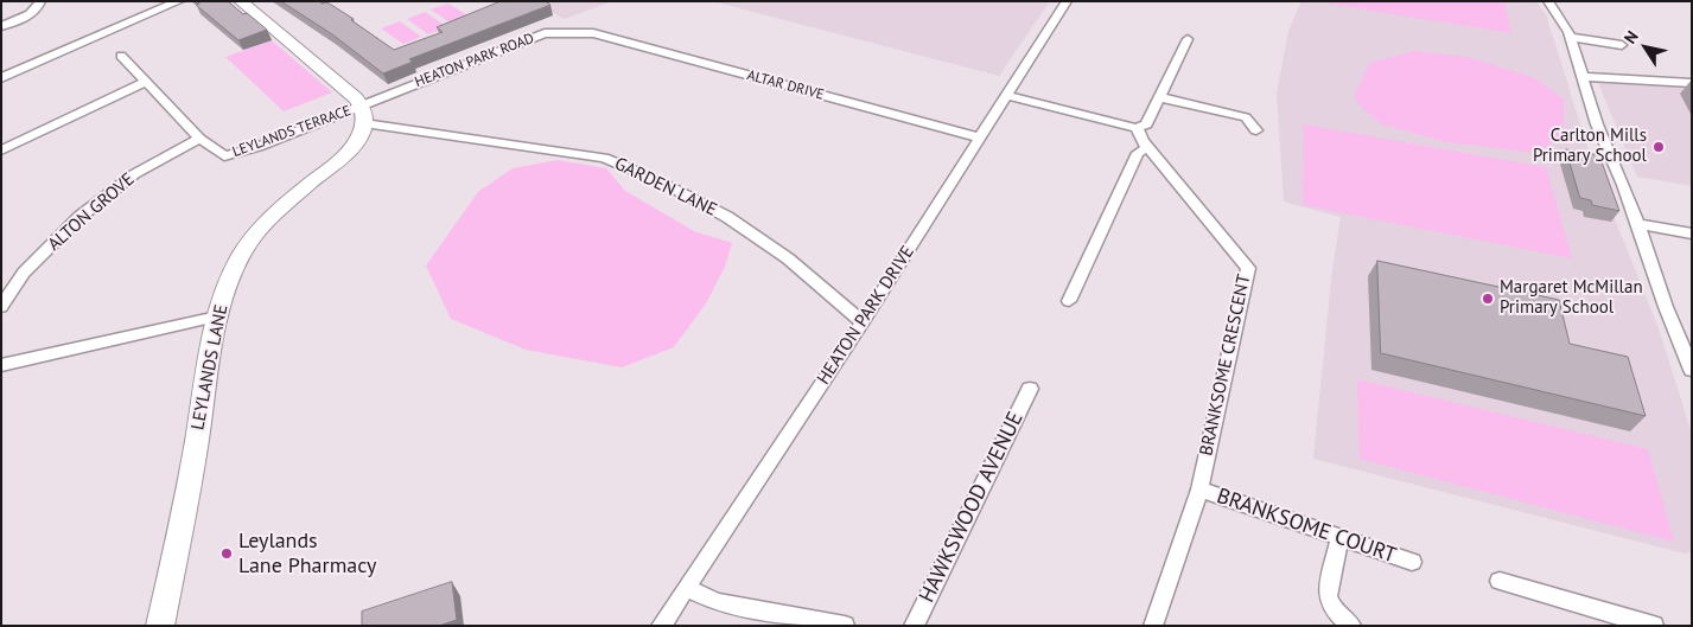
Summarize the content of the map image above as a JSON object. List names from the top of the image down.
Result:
{
  "streets": {
    "street": [
      "HEATON PARK ROAD",
      "ALTAR DRIVE",
      "LEYLANDS TERRACE",
      "GARDEN LANE",
      "ALTON GROVE",
      "HEATON PARK DRIVE",
      "BRANKSOME CRESCENT",
      "LEYLANDS LANE",
      "HAWKSWOOD AVENUE",
      "BRANKSOME COURT"
    ]
  },
  "crossings": [
    ["HEATON PARK ROAD", "ALTAR DRIVE"],
    ["HEATON PARK ROAD", "LEYLANDS TERRACE"],
    ["HEATON PARK ROAD", "GARDEN LANE"],
    ["HEATON PARK ROAD", "LEYLANDS LANE"],
    ["ALTAR DRIVE", "HEATON PARK DRIVE"],
    ["LEYLANDS TERRACE", "GARDEN LANE"],
    ["LEYLANDS TERRACE", "ALTON GROVE"],
    ["LEYLANDS TERRACE", "LEYLANDS LANE"],
    ["GARDEN LANE", "HEATON PARK DRIVE"],
    ["GARDEN LANE", "LEYLANDS LANE"],
    ["BRANKSOME CRESCENT", "BRANKSOME COURT"]
  ],
  "places": ["Carlton Mills Primary School", "Margaret McMillan Primary School", "Leylands Lane Pharmacy"],
  "north": "top left"
}
